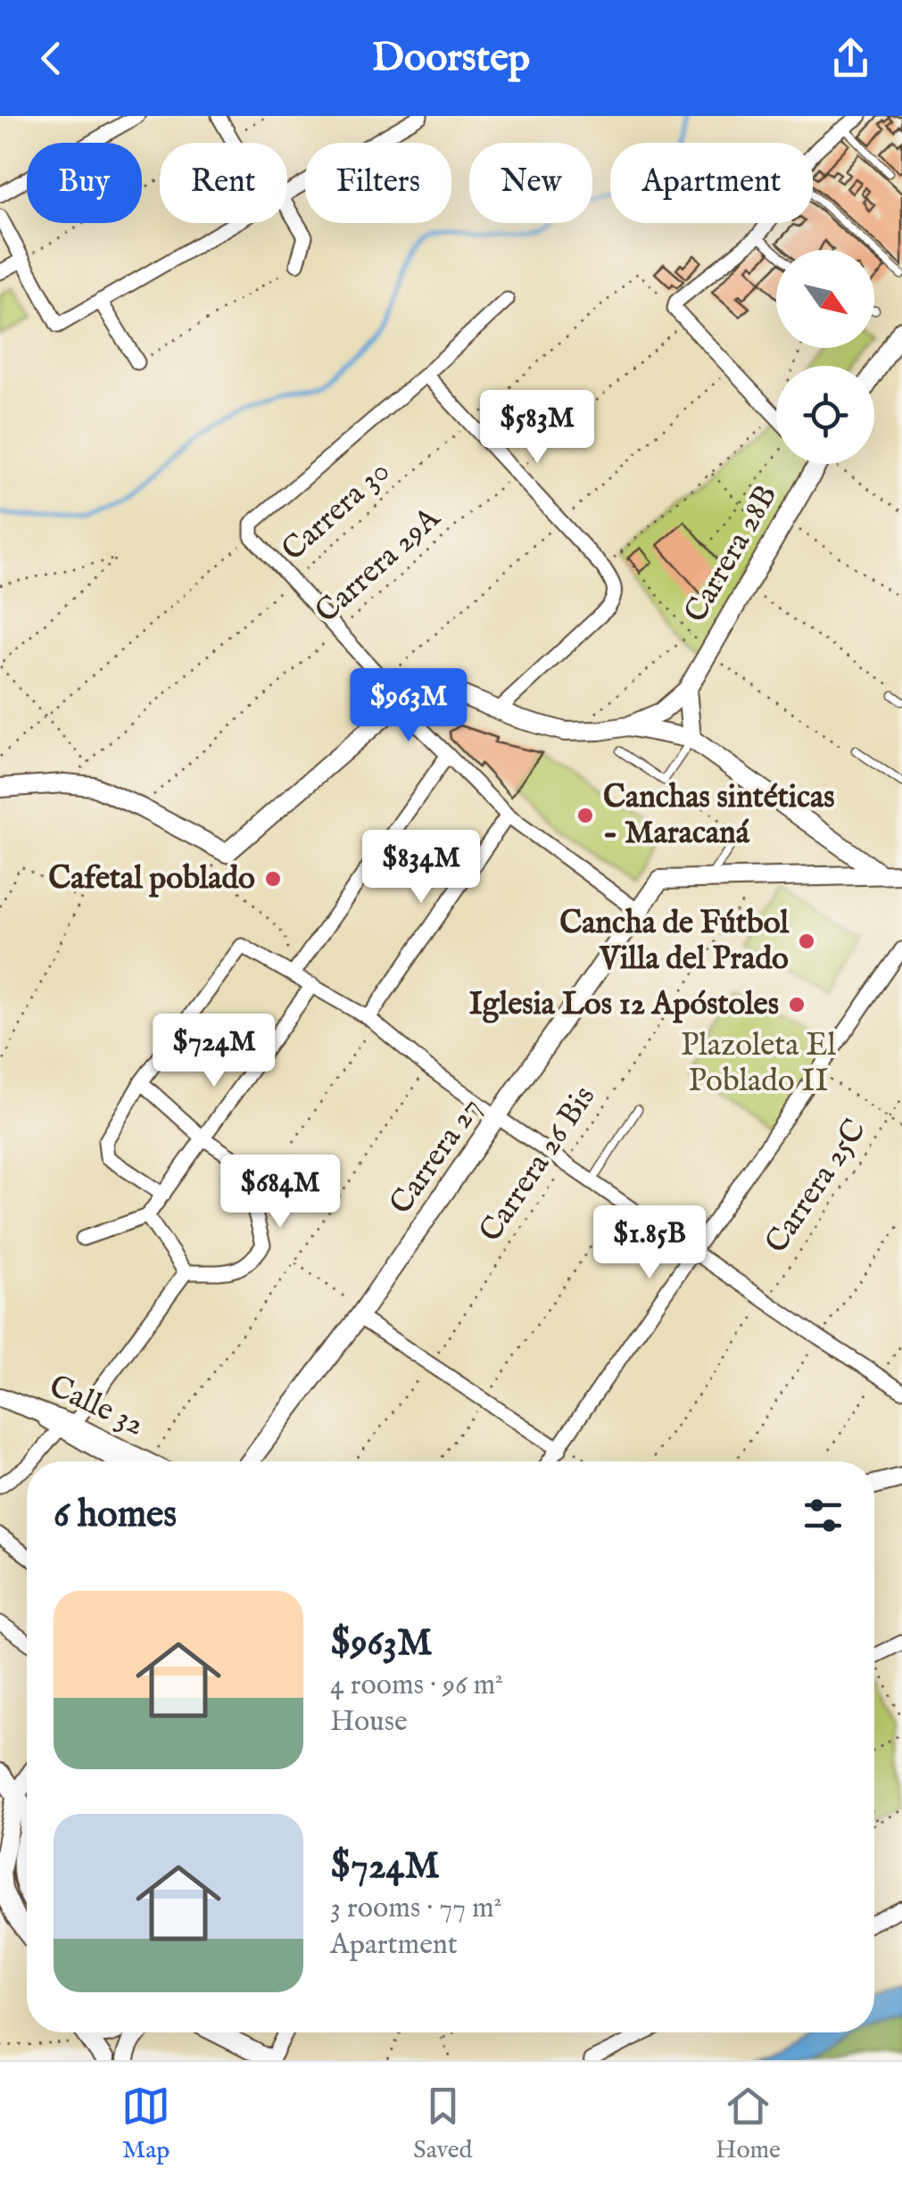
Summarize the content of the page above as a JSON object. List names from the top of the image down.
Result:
{
  "streets": {
    "street": ["Carrera 28B", "Carrera 27", "Calle 32"],
    "path": [
      "Carrera 30",
      "Carrera 29A",
      "Carrera 26 Bis",
      "Carrera 25C"
    ]
  },
  "parks": ["Plazoleta El Poblado II"],
  "places": [
    "Canchas sintéticas - Maracaná",
    "Cafetal poblado",
    "Cancha de Fútbol Villa del Prado",
    "Iglesia Los 12 Apóstoles"
  ],
  "north": "bottom right",
  "page": {
    "header": "Doorstep",
    "chip": [
      "Buy",
      "Rent",
      "Filters",
      "New",
      "Apartment"
    ],
    "price": [
      "$583M",
      "$963M",
      "$834M",
      "$724M",
      "$684M",
      "$1.85B"
    ],
    "heading": "6 homes",
    "list": [
      {
        "name": "$963M",
        "note": "4 rooms · 96 m² · House"
      },
      {
        "name": "$724M",
        "note": "3 rooms · 77 m² · Apartment"
      }
    ],
    "tabs": ["Map", "Saved", "Home"]
  }
}
